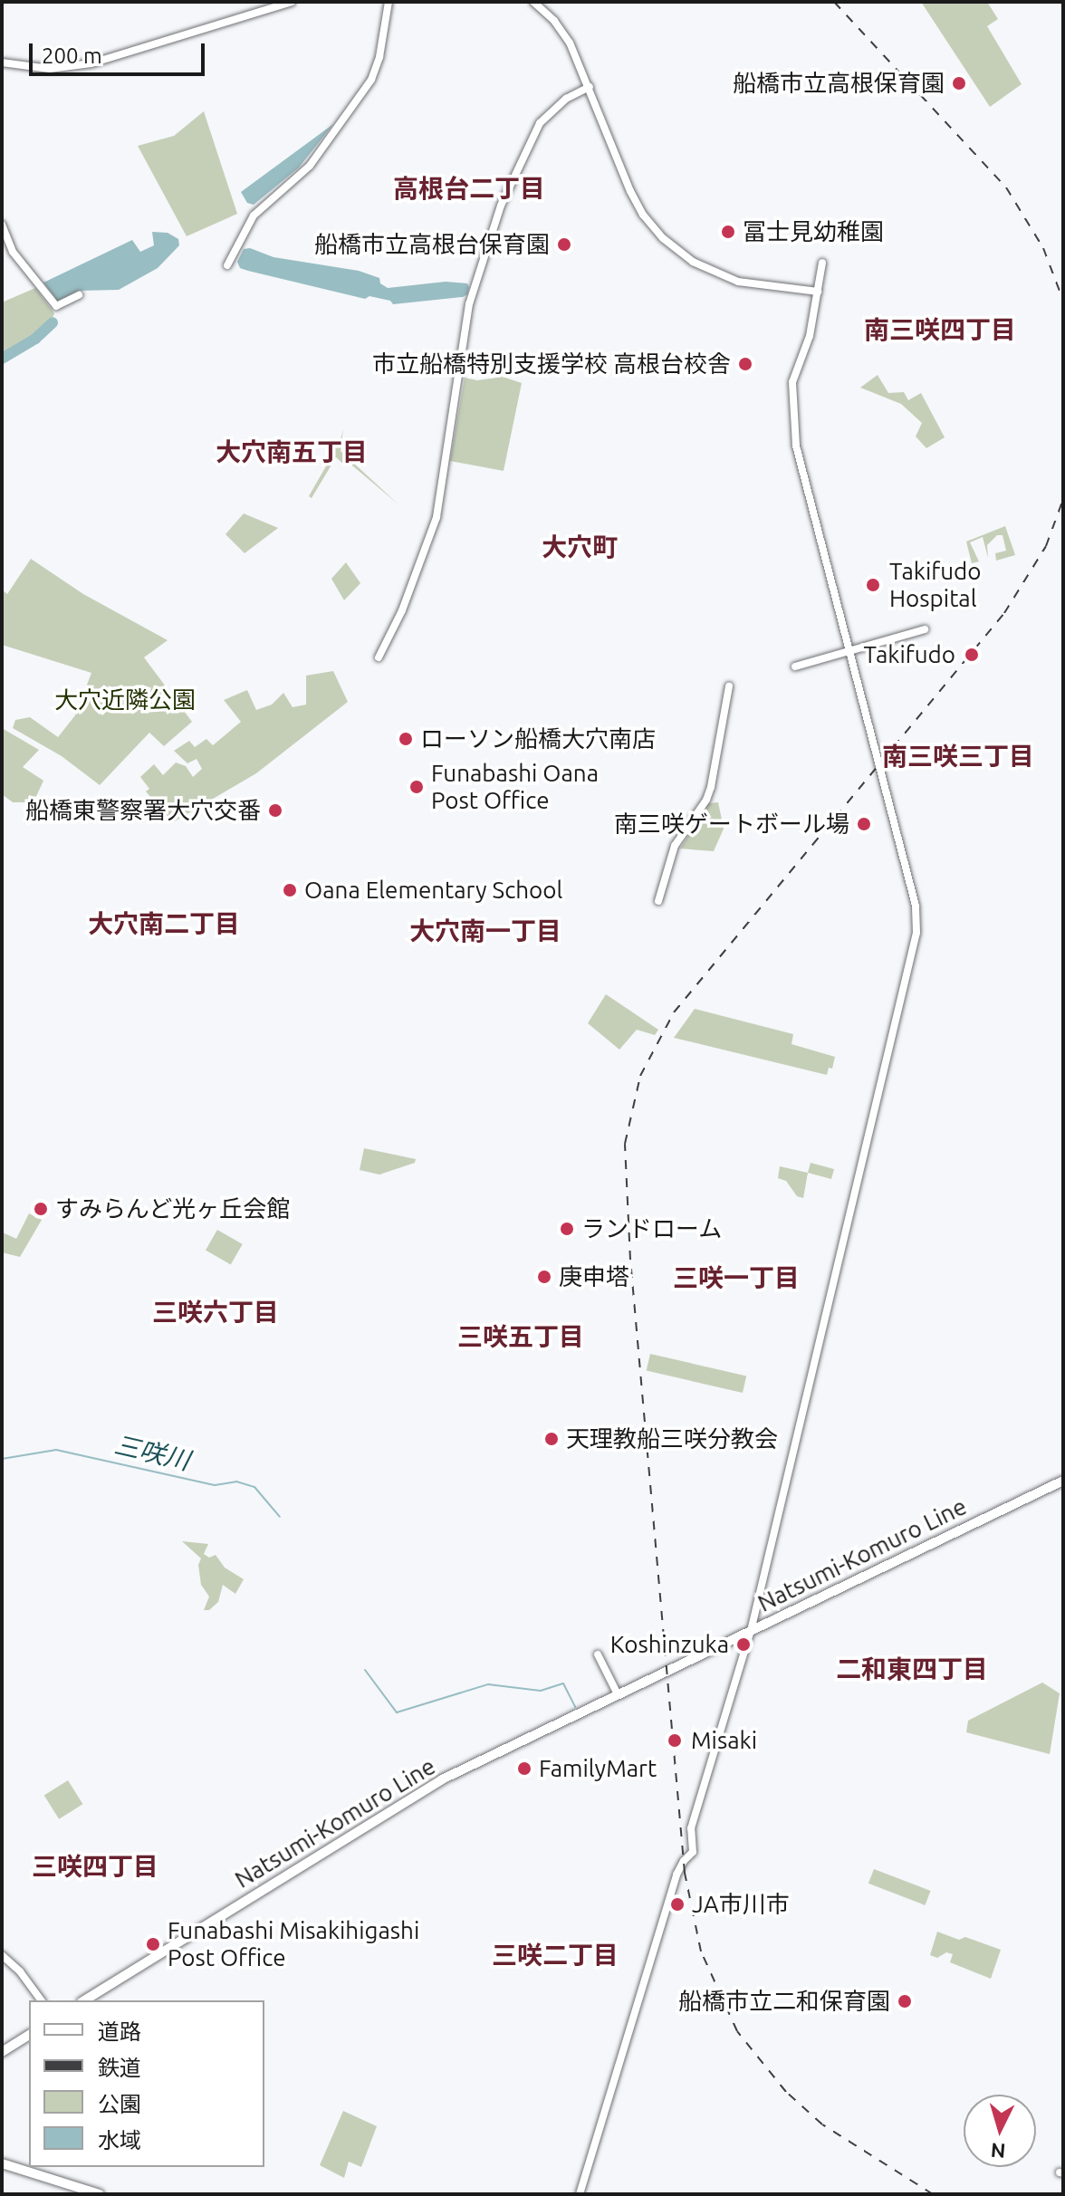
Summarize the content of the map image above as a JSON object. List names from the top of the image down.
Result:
{
  "streets": {
    "main road": ["Natsumi-Komuro Line"]
  },
  "districts": [
    "高根台二丁目",
    "南三咲四丁目",
    "大穴南五丁目",
    "大穴町",
    "南三咲三丁目",
    "大穴南二丁目",
    "大穴南一丁目",
    "三咲一丁目",
    "三咲六丁目",
    "三咲五丁目",
    "二和東四丁目",
    "三咲四丁目",
    "三咲二丁目"
  ],
  "water": ["三咲川"],
  "parks": ["大穴近隣公園"],
  "places": [
    "船橋市立高根保育園",
    "冨士見幼稚園",
    "船橋市立高根台保育園",
    "市立船橋特別支援学校 高根台校舎",
    "Takifudo Hospital",
    "Takifudo",
    "ローソン船橋大穴南店",
    "Funabashi Oana Post Office",
    "船橋東警察署大穴交番",
    "南三咲ゲートボール場",
    "Oana Elementary School",
    "すみらんど光ヶ丘会館",
    "ランドローム",
    "庚申塔",
    "天理教船三咲分教会",
    "Koshinzuka",
    "Misaki",
    "FamilyMart",
    "JA市川市",
    "Funabashi Misakihigashi Post Office",
    "船橋市立二和保育園"
  ],
  "legend": [
    "道路",
    "鉄道",
    "公園",
    "水域"
  ],
  "scale_bar": "200 m",
  "north": "bottom"
}
